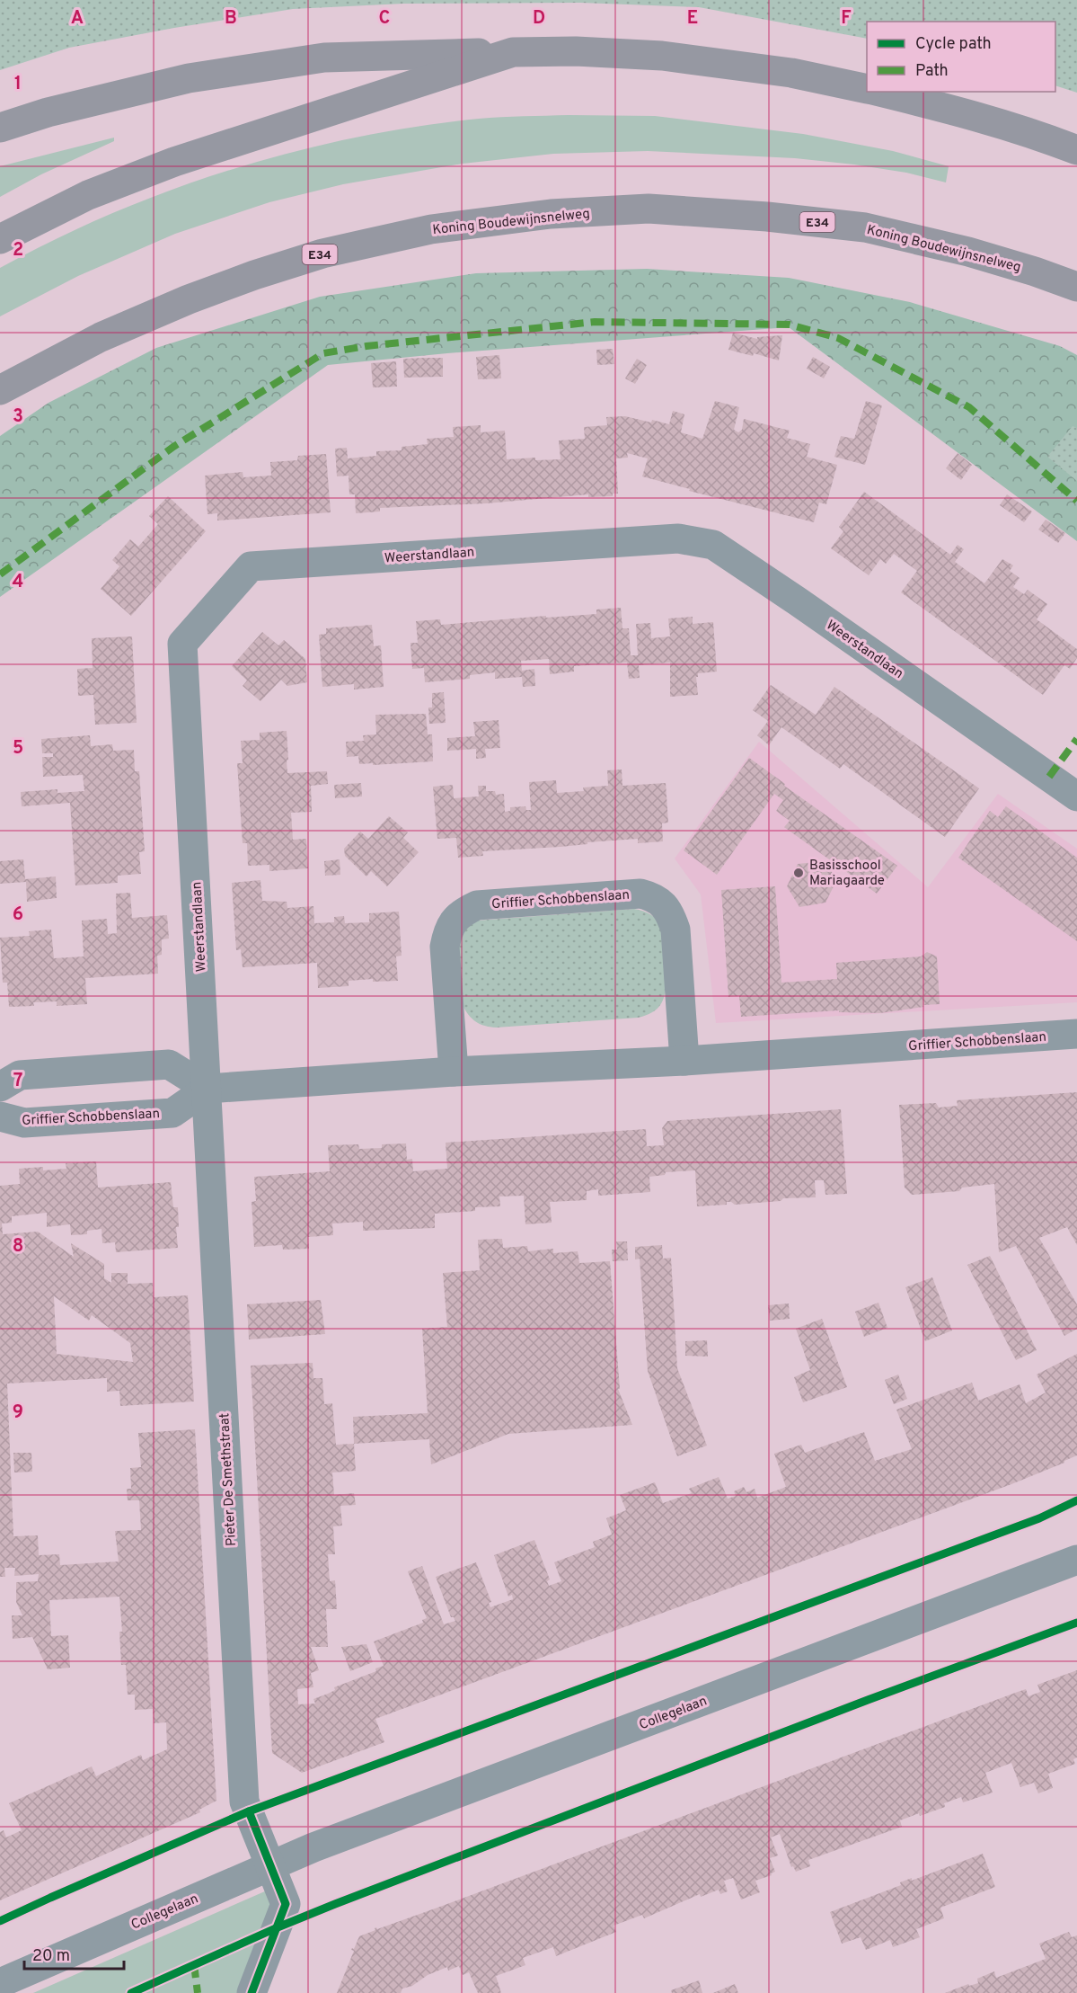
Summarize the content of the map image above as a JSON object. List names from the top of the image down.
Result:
{
  "streets": {
    "highway": ["Koning Boudewijnsnelweg", "E34"],
    "street": [
      "Weerstandlaan",
      "Griffier Schobbenslaan",
      "Pieter De Smethstraat",
      "Collegelaan"
    ]
  },
  "crossings": [
    ["Weerstandlaan", "Griffier Schobbenslaan"],
    ["Weerstandlaan", "Pieter De Smethstraat"],
    ["Griffier Schobbenslaan", "Pieter De Smethstraat"],
    ["Pieter De Smethstraat", "Collegelaan"]
  ],
  "places": ["Basisschool Mariagaarde"],
  "legend": ["Cycle path", "Path"],
  "scale_bar": "20 m",
  "grid": {
    "columns": [
      "A",
      "B",
      "C",
      "D",
      "E",
      "F"
    ],
    "rows": [
      "1",
      "2",
      "3",
      "4",
      "5",
      "6",
      "7",
      "8",
      "9"
    ]
  }
}
